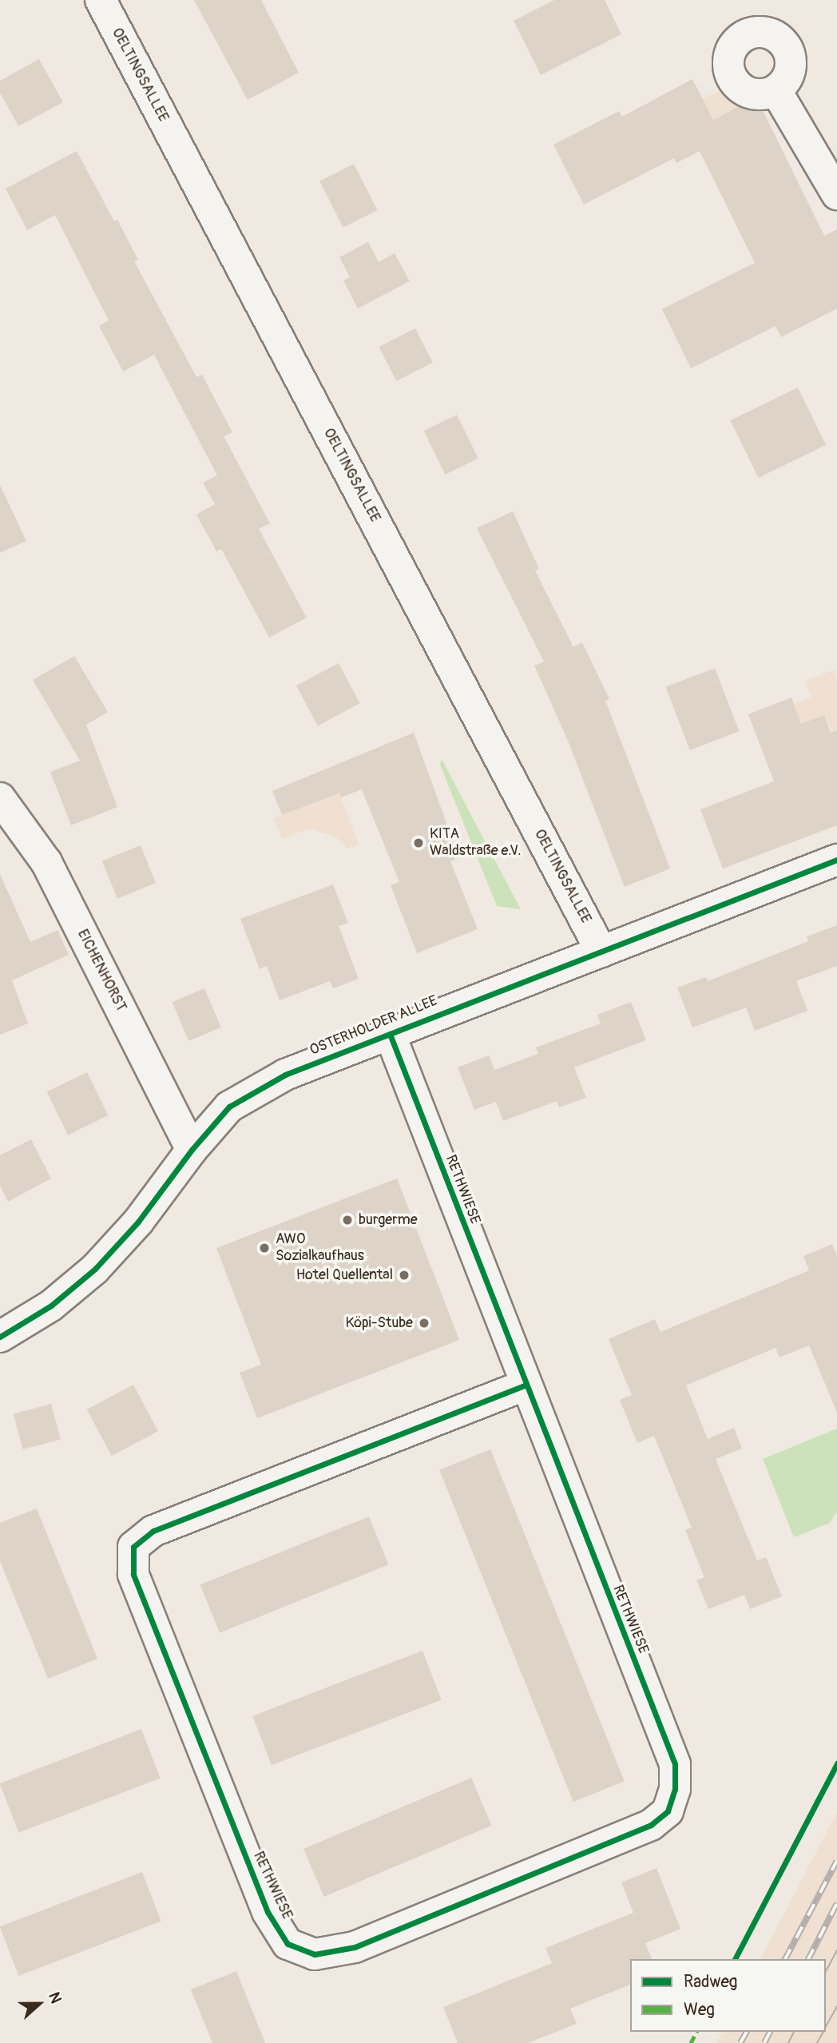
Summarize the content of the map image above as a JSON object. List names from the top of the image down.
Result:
{
  "streets": {
    "street": [
      "OELTINGSALLEE",
      "EICHENHORST",
      "OSTERHOLDER ALLEE",
      "RETHWIESE"
    ]
  },
  "crossings": [
    ["OELTINGSALLEE", "OSTERHOLDER ALLEE"],
    ["EICHENHORST", "OSTERHOLDER ALLEE"],
    ["OSTERHOLDER ALLEE", "RETHWIESE"]
  ],
  "places": [
    "KITA Waldstraße e.V.",
    "burgerme",
    "AWO Sozialkaufhaus",
    "Hotel Quellental",
    "Köpi-Stube"
  ],
  "legend": ["Radweg", "Weg"],
  "north": "right"
}
